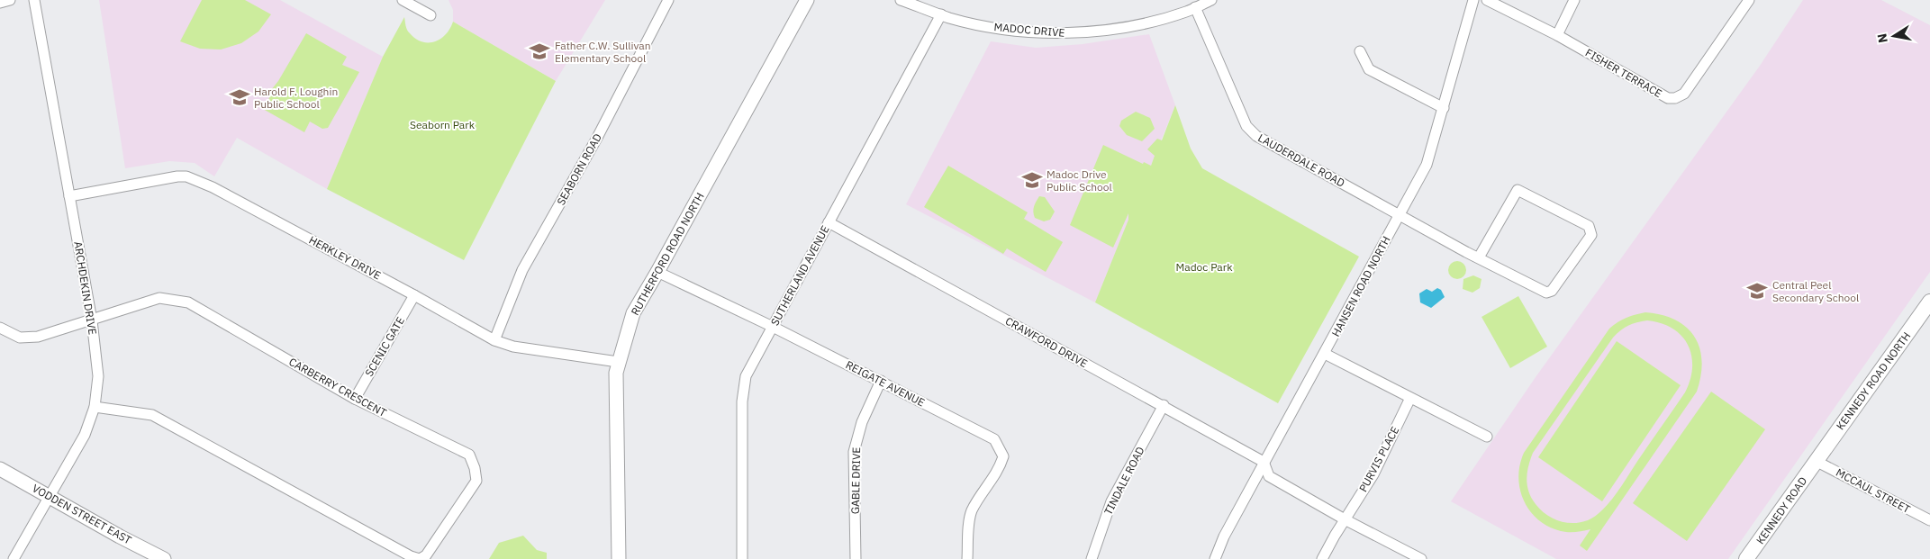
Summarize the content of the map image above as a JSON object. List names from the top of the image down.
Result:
{
  "streets": {
    "main road": ["KENNEDY ROAD NORTH", "KENNEDY ROAD"],
    "street": [
      "MADOC DRIVE",
      "FISHER TERRACE",
      "LAUDERDALE ROAD",
      "SEABORN ROAD",
      "RUTHERFORD ROAD NORTH",
      "HERKLEY DRIVE",
      "SUTHERLAND AVENUE",
      "HANSEN ROAD NORTH",
      "ARCHDEKIN DRIVE",
      "CRAWFORD DRIVE",
      "SCENIC GATE",
      "REIGATE AVENUE",
      "CARBERRY CRESCENT",
      "PURVIS PLACE",
      "GABLE DRIVE",
      "TINDALE ROAD",
      "MCCAUL STREET",
      "VODDEN STREET EAST"
    ]
  },
  "crossings": [
    ["MADOC DRIVE", "LAUDERDALE ROAD"],
    ["MADOC DRIVE", "SUTHERLAND AVENUE"],
    ["LAUDERDALE ROAD", "HANSEN ROAD NORTH"],
    ["SEABORN ROAD", "HERKLEY DRIVE"],
    ["RUTHERFORD ROAD NORTH", "HERKLEY DRIVE"],
    ["RUTHERFORD ROAD NORTH", "REIGATE AVENUE"],
    ["HERKLEY DRIVE", "ARCHDEKIN DRIVE"],
    ["HERKLEY DRIVE", "SCENIC GATE"],
    ["SUTHERLAND AVENUE", "CRAWFORD DRIVE"],
    ["SUTHERLAND AVENUE", "REIGATE AVENUE"],
    ["HANSEN ROAD NORTH", "CRAWFORD DRIVE"],
    ["ARCHDEKIN DRIVE", "CARBERRY CRESCENT"],
    ["ARCHDEKIN DRIVE", "VODDEN STREET EAST"],
    ["CRAWFORD DRIVE", "TINDALE ROAD"],
    ["SCENIC GATE", "CARBERRY CRESCENT"],
    ["KENNEDY ROAD NORTH", "MCCAUL STREET"],
    ["KENNEDY ROAD NORTH", "KENNEDY ROAD"],
    ["REIGATE AVENUE", "GABLE DRIVE"],
    ["MCCAUL STREET", "KENNEDY ROAD"]
  ],
  "parks": ["Seaborn Park", "Madoc Park"],
  "places": {
    "school or university": [
      "Father C.W. Sullivan Elementary School",
      "Harold F. Loughin Public School",
      "Madoc Drive Public School",
      "Central Peel Secondary School"
    ]
  },
  "north": "left"
}
